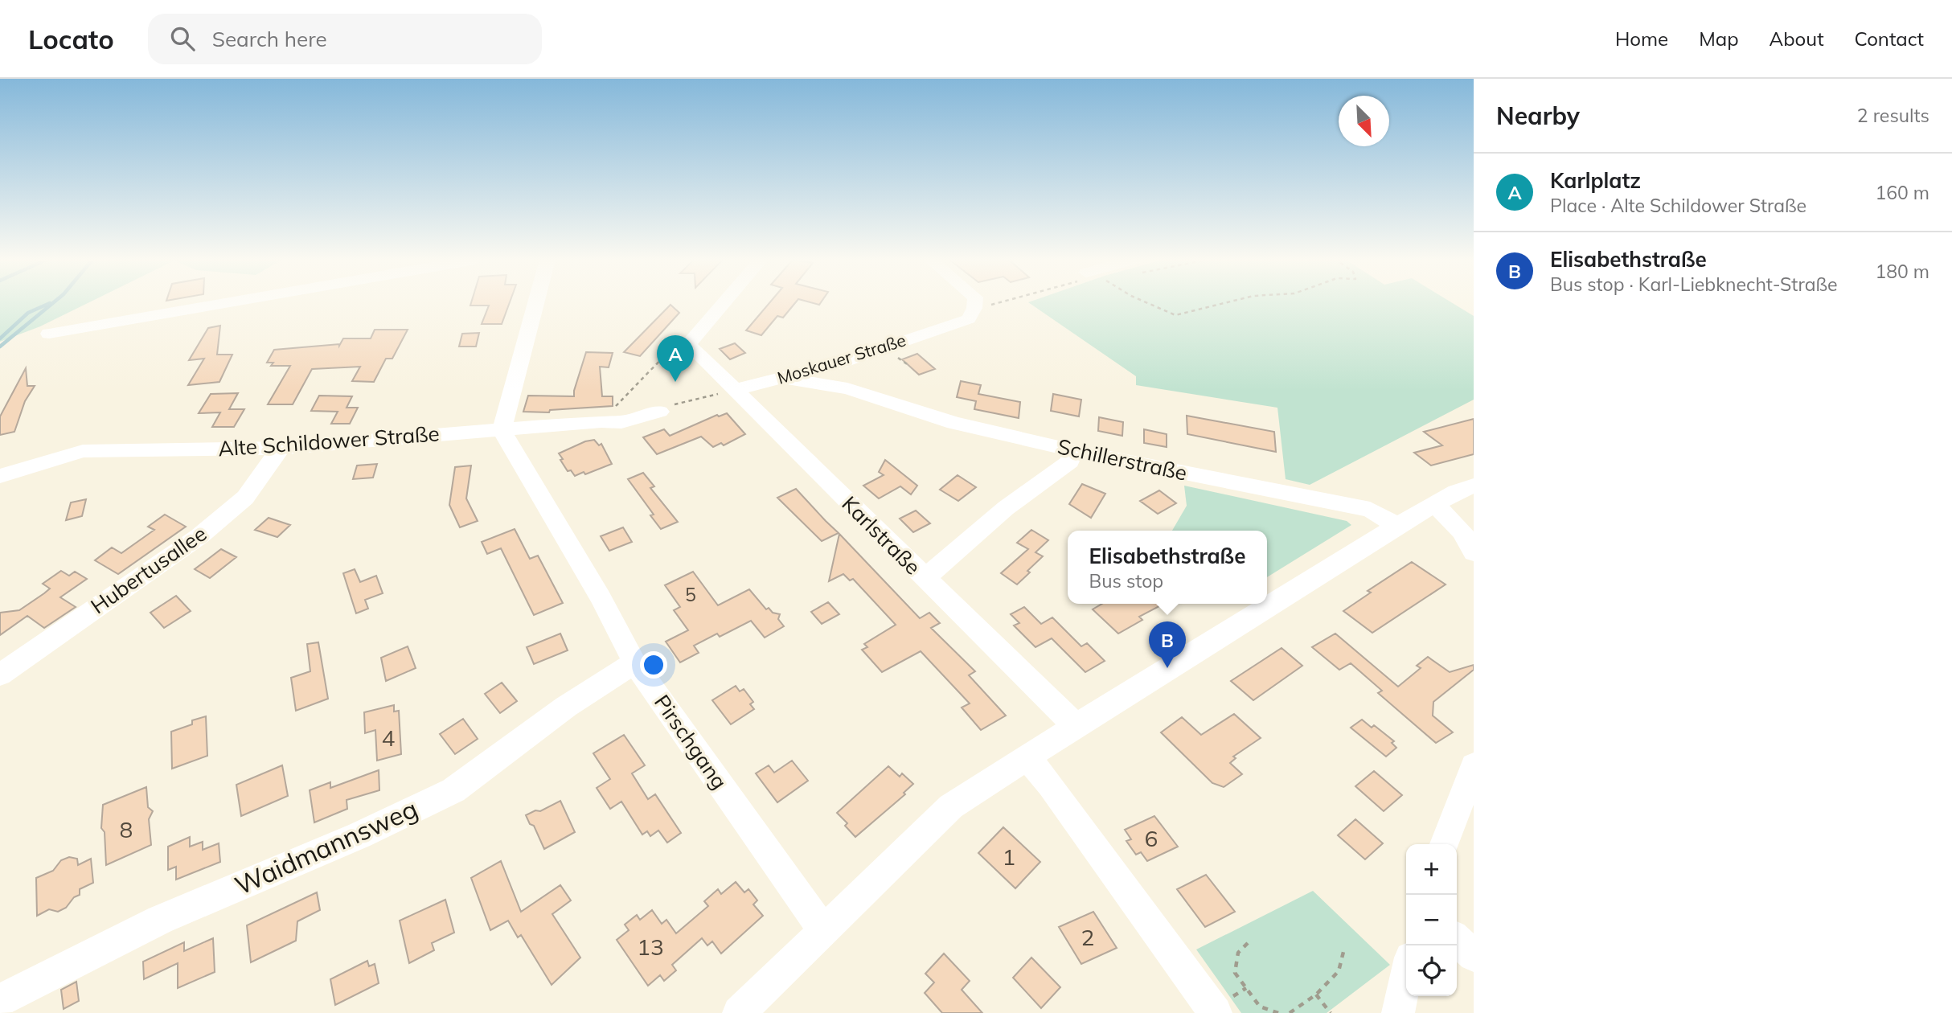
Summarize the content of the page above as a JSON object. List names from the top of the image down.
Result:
{
  "streets": {
    "street": [
      "Moskauer Straße",
      "Alte Schildower Straße",
      "Schillerstraße",
      "Karlstraße",
      "Hubertusallee",
      "Pirschgang",
      "Waidmannsweg"
    ]
  },
  "crossings": [
    ["Moskauer Straße", "Schillerstraße"],
    ["Moskauer Straße", "Karlstraße"],
    ["Alte Schildower Straße", "Hubertusallee"],
    ["Alte Schildower Straße", "Pirschgang"],
    ["Pirschgang", "Waidmannsweg"]
  ],
  "house_numbers": [
    "5",
    "4",
    "8",
    "6",
    "1",
    "2",
    "13"
  ],
  "north": "bottom right",
  "page": {
    "header": "Locato",
    "search": "Search here",
    "nav": [
      "Home",
      "Map",
      "About",
      "Contact"
    ],
    "heading": ["Nearby", "2 results"],
    "list": [
      {
        "mark": "A",
        "name": "Karlplatz",
        "note": "Place · Alte Schildower Straße",
        "value": "160 m"
      },
      {
        "mark": "B",
        "name": "Elisabethstraße",
        "note": "Bus stop · Karl-Liebknecht-Straße",
        "value": "180 m"
      }
    ],
    "pins": ["A", "B"],
    "popup": ["Elisabethstraße", "Bus stop"],
    "map_buttons": ["+", "−"]
  }
}
